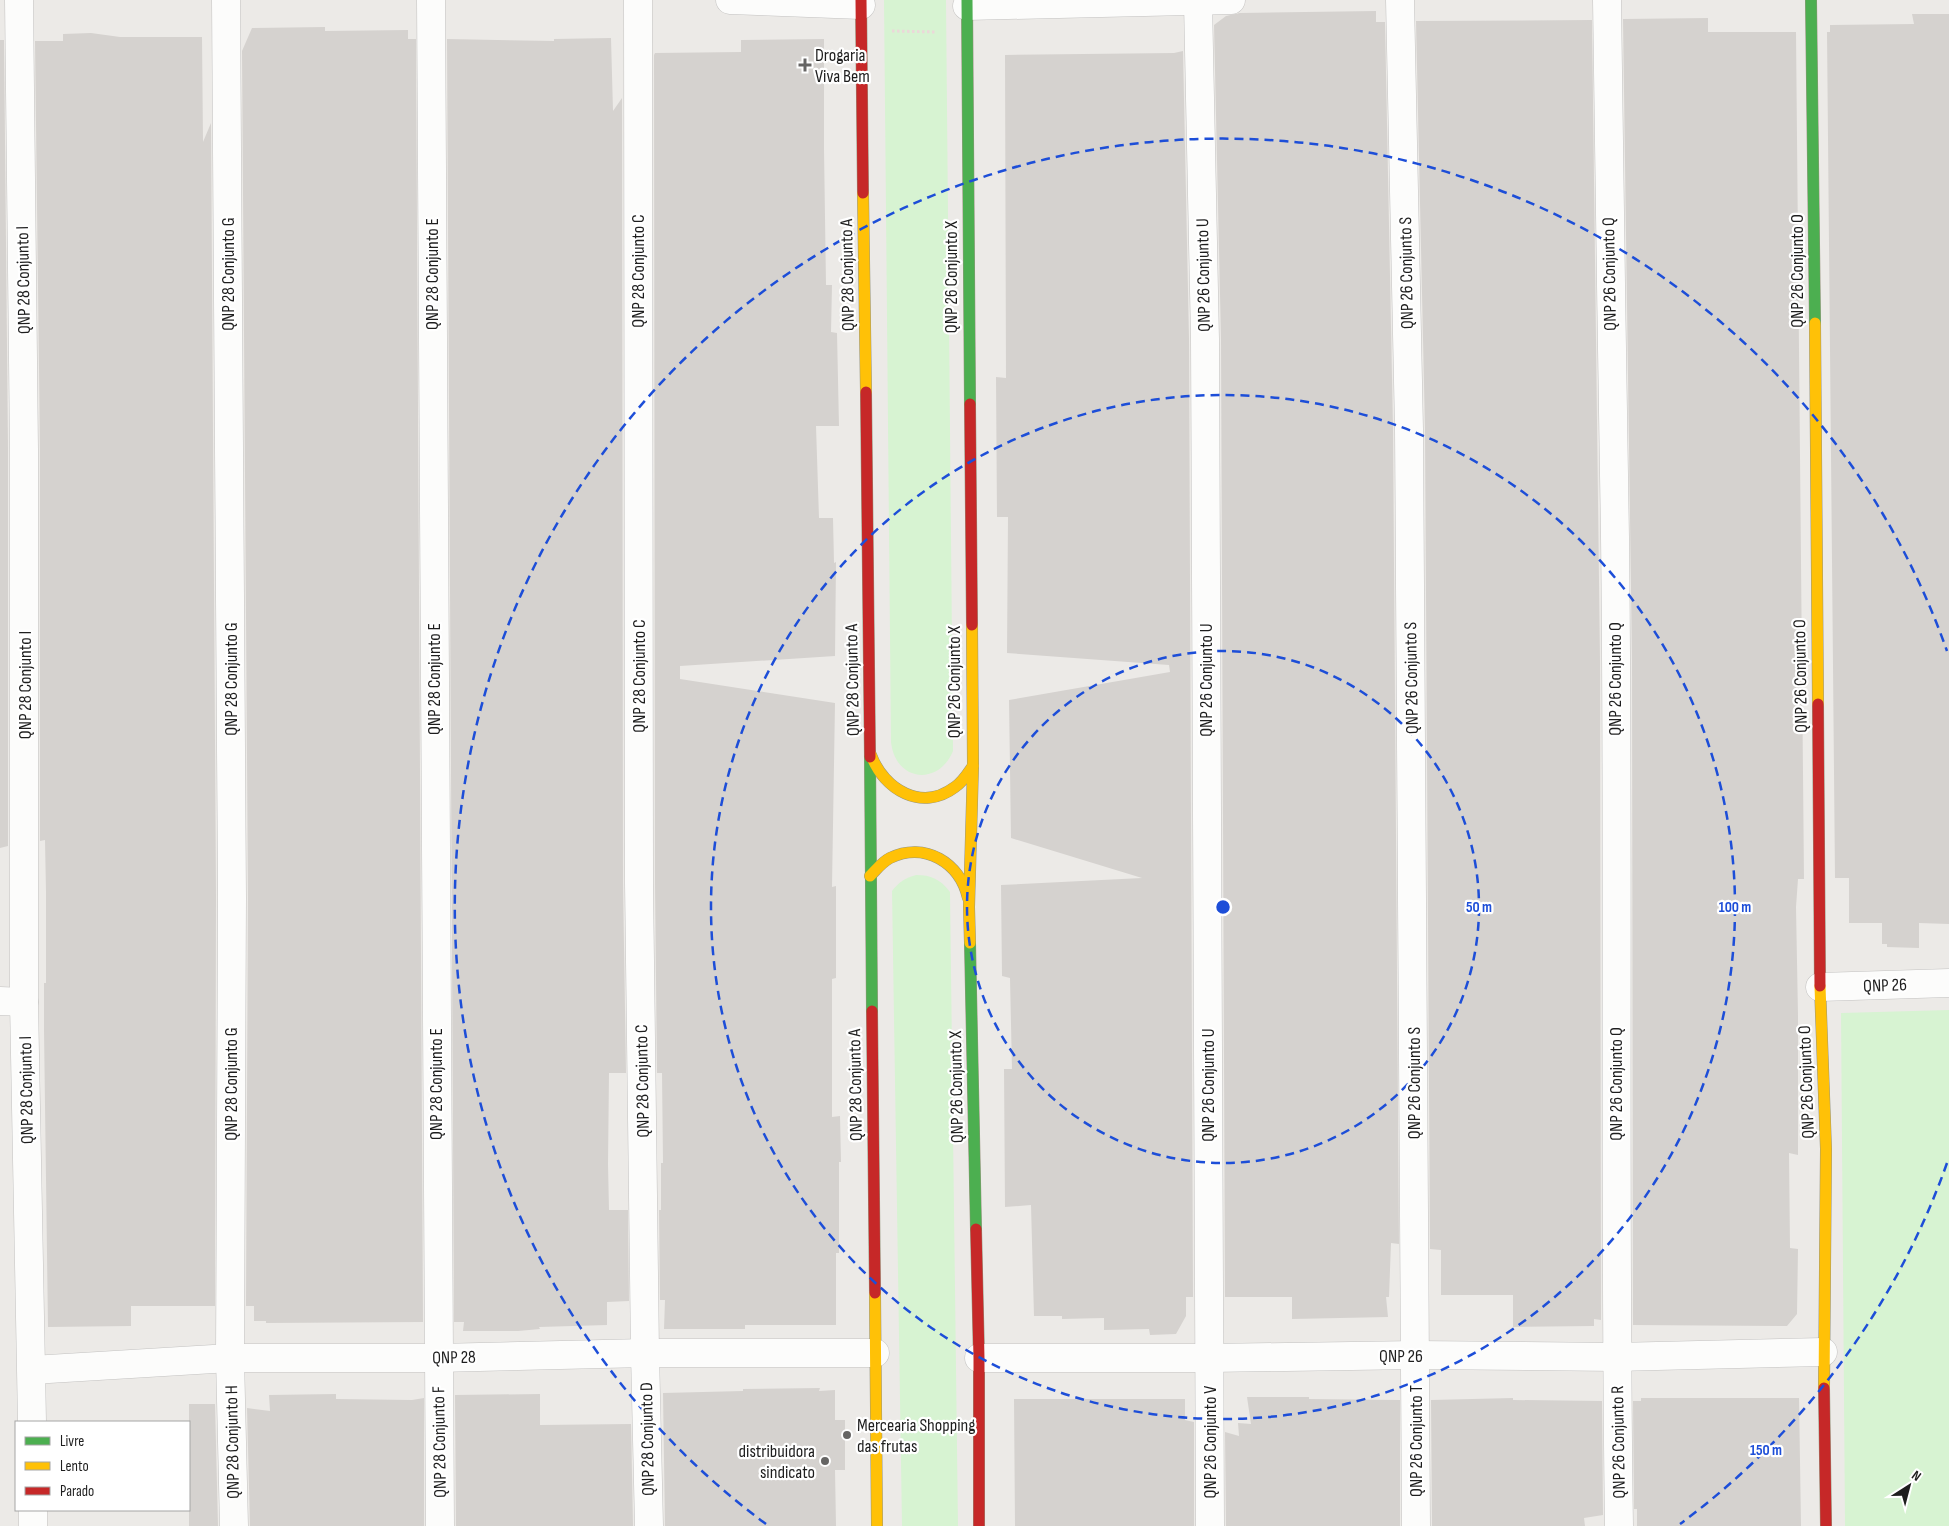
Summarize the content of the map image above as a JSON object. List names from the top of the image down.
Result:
{
  "streets": {
    "street": [
      "QNP 28 Conjunto C",
      "QNP 26 Conjunto O",
      "QNP 26 Conjunto S",
      "QNP 28 Conjunto G",
      "QNP 28 Conjunto E",
      "QNP 26 Conjunto Q",
      "QNP 28 Conjunto A",
      "QNP 26 Conjunto U",
      "QNP 26 Conjunto X",
      "QNP 28 Conjunto I",
      "QNP 26",
      "QNP 28",
      "QNP 28 Conjunto D",
      "QNP 26 Conjunto T",
      "QNP 28 Conjunto H",
      "QNP 28 Conjunto F",
      "QNP 26 Conjunto V",
      "QNP 26 Conjunto R"
    ]
  },
  "crossings": [
    ["QNP 28 Conjunto C", "QNP 28"],
    ["QNP 28 Conjunto C", "QNP 28 Conjunto D"],
    ["QNP 26 Conjunto O", "QNP 26"],
    ["QNP 26 Conjunto S", "QNP 26"],
    ["QNP 26 Conjunto S", "QNP 26 Conjunto T"],
    ["QNP 28 Conjunto G", "QNP 28"],
    ["QNP 28 Conjunto G", "QNP 28 Conjunto H"],
    ["QNP 28 Conjunto E", "QNP 28"],
    ["QNP 28 Conjunto E", "QNP 28 Conjunto F"],
    ["QNP 26 Conjunto Q", "QNP 26"],
    ["QNP 26 Conjunto Q", "QNP 26 Conjunto R"],
    ["QNP 28 Conjunto A", "QNP 28"],
    ["QNP 26 Conjunto U", "QNP 26"],
    ["QNP 26 Conjunto U", "QNP 26 Conjunto V"],
    ["QNP 26 Conjunto X", "QNP 26"],
    ["QNP 28 Conjunto I", "QNP 28"],
    ["QNP 26", "QNP 26 Conjunto T"],
    ["QNP 26", "QNP 26 Conjunto V"],
    ["QNP 26", "QNP 26 Conjunto R"],
    ["QNP 28", "QNP 28 Conjunto D"],
    ["QNP 28", "QNP 28 Conjunto H"],
    ["QNP 28", "QNP 28 Conjunto F"]
  ],
  "places": {
    "health": ["Drogaria Viva Bem"],
    "other": ["Mercearia Shopping das frutas", "distribuidora sindicato"]
  },
  "legend": ["Livre", "Lento", "Parado"],
  "north": "top right",
  "rings": ["50 m", "100 m", "150 m"]
}
